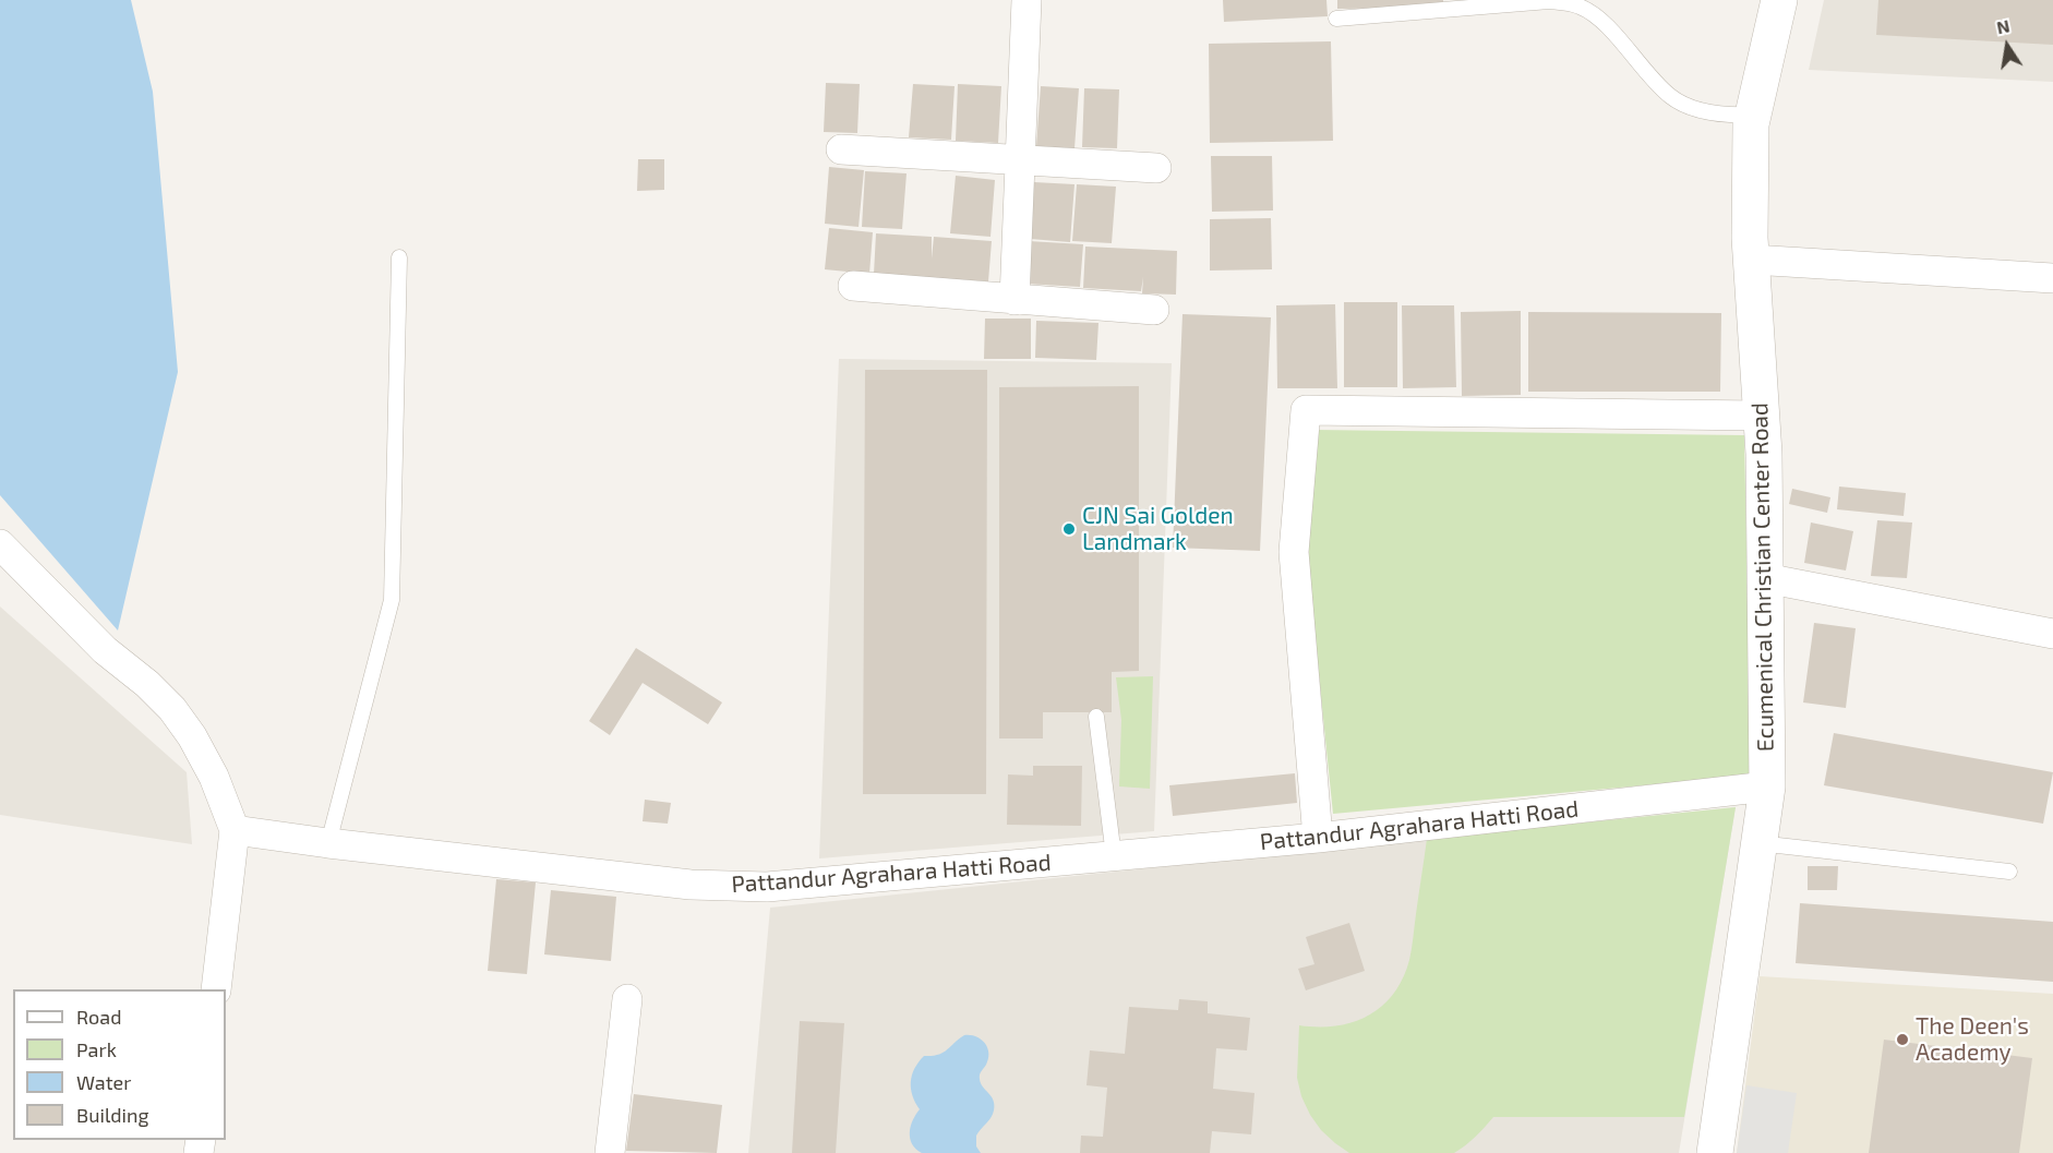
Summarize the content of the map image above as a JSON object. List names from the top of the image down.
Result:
{
  "streets": {
    "street": ["Ecumenical Christian Center Road", "Pattandur Agrahara Hatti Road"]
  },
  "crossings": [
    ["Ecumenical Christian Center Road", "Pattandur Agrahara Hatti Road"]
  ],
  "places": ["CJN Sai Golden Landmark", "The Deen's Academy"],
  "legend": [
    "Road",
    "Park",
    "Water",
    "Building"
  ],
  "north": "top"
}
